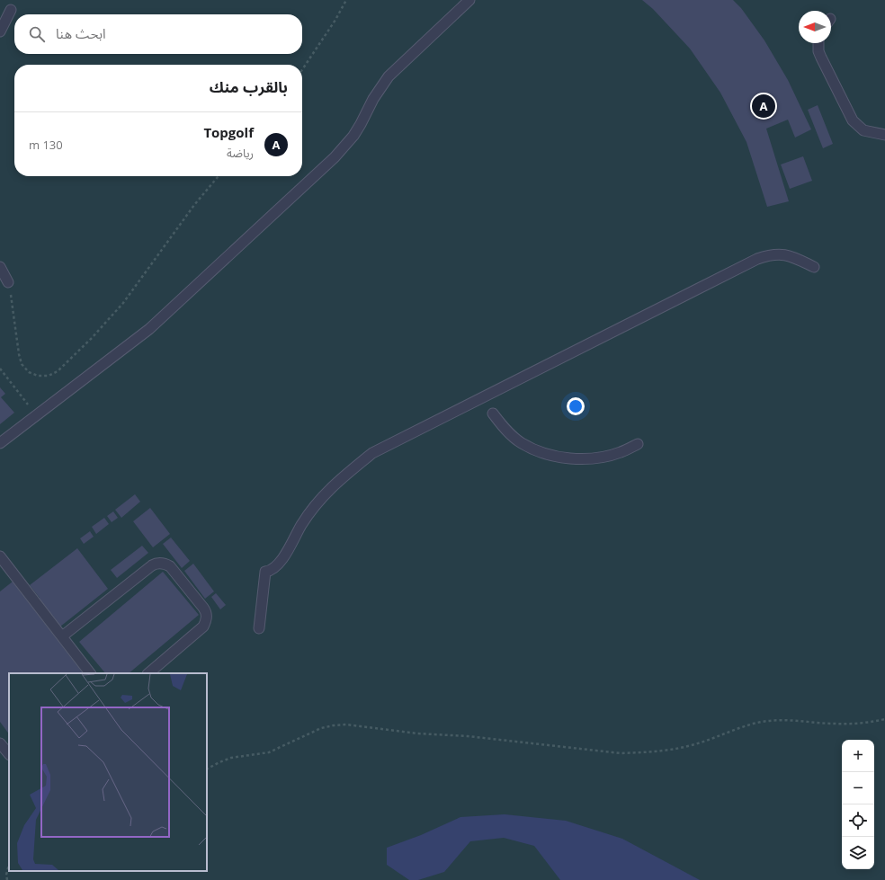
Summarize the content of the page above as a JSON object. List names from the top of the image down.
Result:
{
  "north": "left",
  "page": {
    "search": "ابحث هنا",
    "heading": "بالقرب منك",
    "pins": "A",
    "list": [
      {
        "mark": "A",
        "name": "Topgolf",
        "note": "رياضة",
        "value": "130 m"
      }
    ],
    "map_buttons": ["+", "−"]
  }
}
